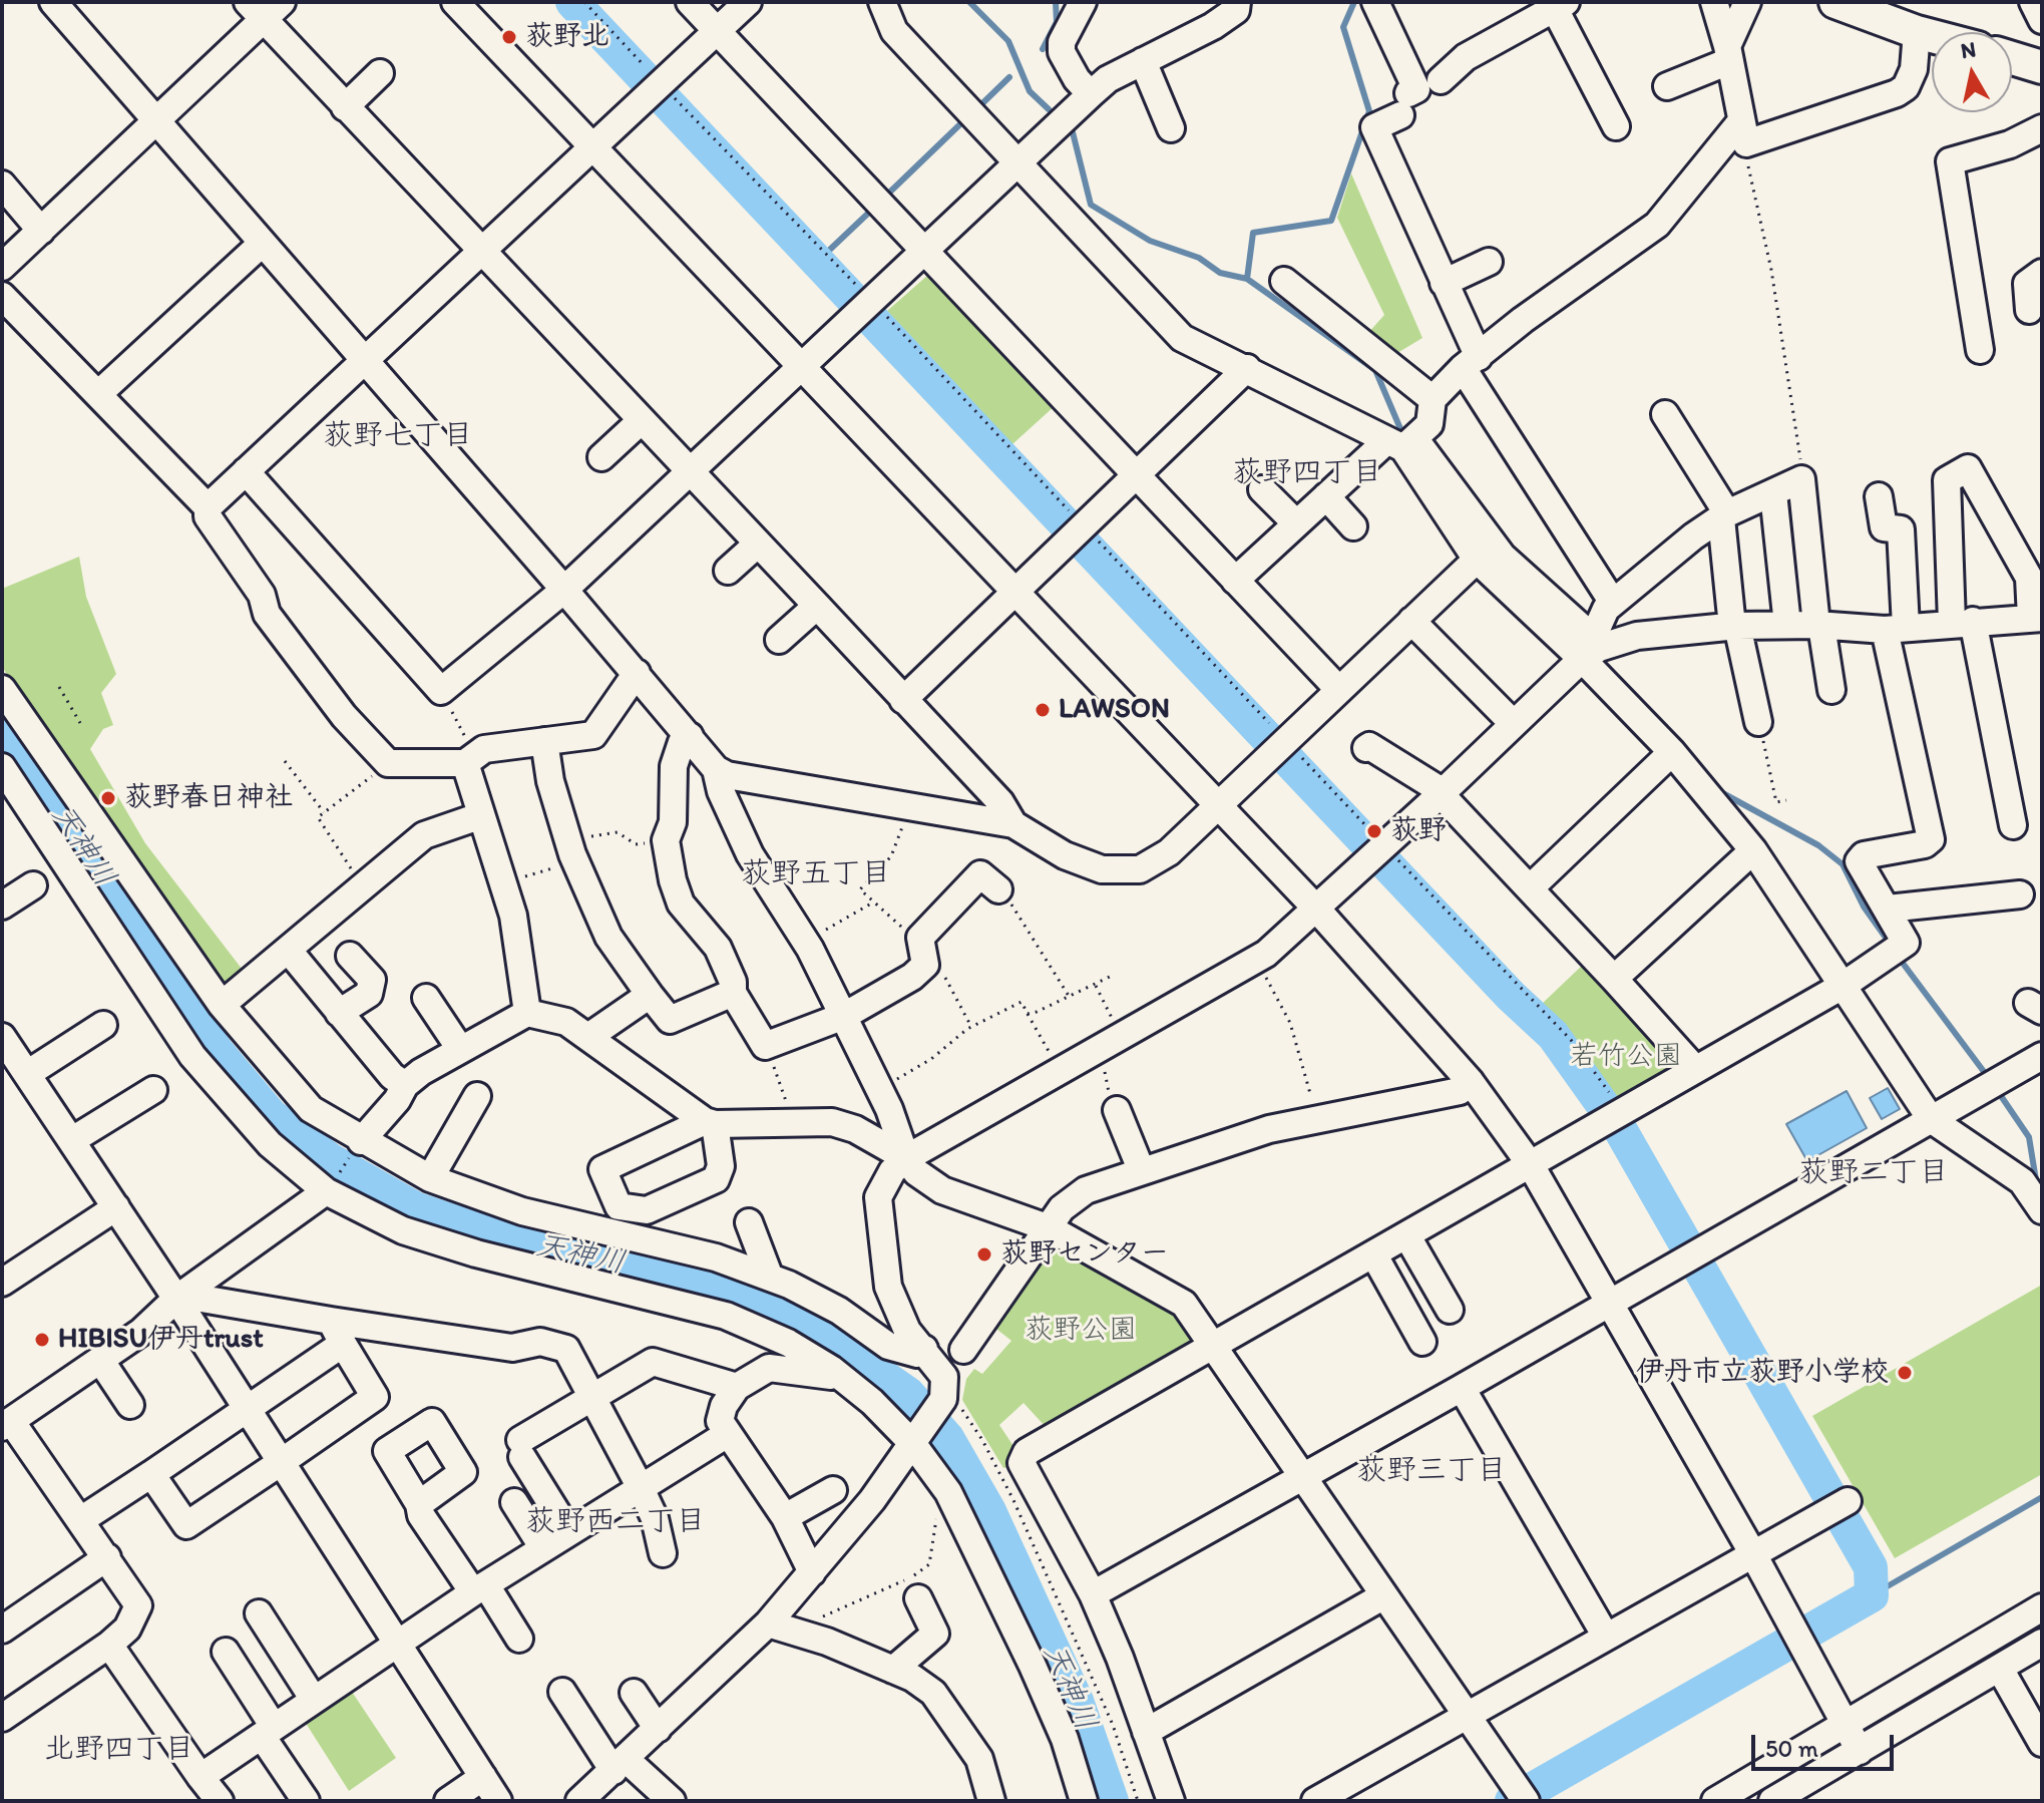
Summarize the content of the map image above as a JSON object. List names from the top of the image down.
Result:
{
  "districts": [
    "荻野七丁目",
    "荻野四丁目",
    "荻野五丁目",
    "荻野二丁目",
    "荻野三丁目",
    "荻野西二丁目",
    "北野四丁目"
  ],
  "water": ["天神川"],
  "parks": ["若竹公園", "荻野公園"],
  "places": [
    "荻野北",
    "LAWSON",
    "荻野春日神社",
    "荻野",
    "荻野センター",
    "HIBISU伊丹trust",
    "伊丹市立荻野小学校"
  ],
  "scale_bar": "50 m",
  "north": "top"
}
